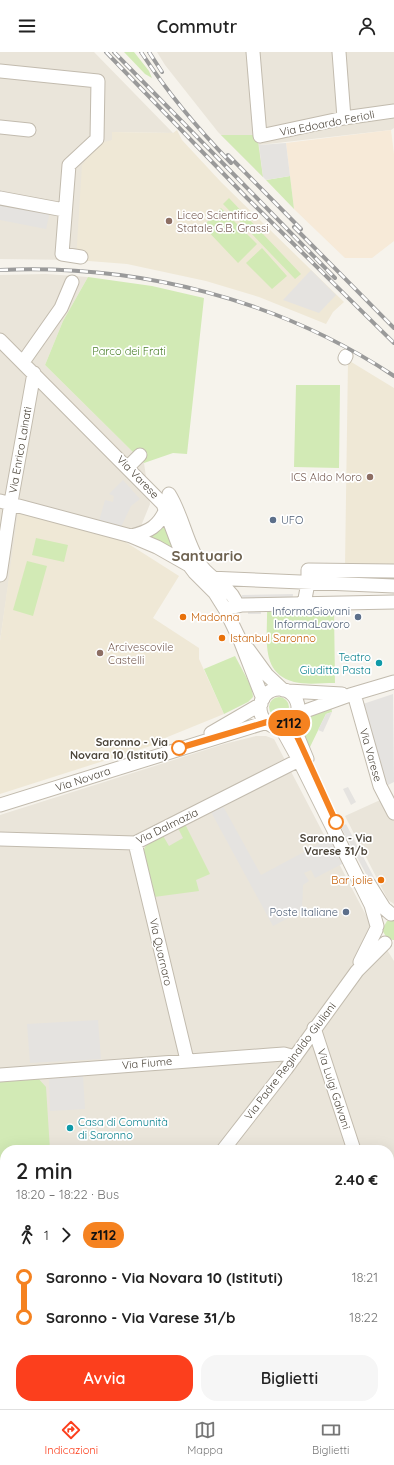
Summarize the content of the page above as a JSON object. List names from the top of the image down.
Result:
{
  "streets": {
    "street": [
      "Via Edoardo Ferioli",
      "Via Enrico Lainati",
      "Via Varese",
      "Via Novara",
      "Via Dalmazia",
      "Via Quarnaro",
      "Via Padre Reginaldo Giuliani",
      "Via Fiume",
      "Via Luigi Galvani"
    ]
  },
  "crossings": [
    ["Via Enrico Lainati", "Via Varese"],
    ["Via Varese", "Via Novara"],
    ["Via Dalmazia", "Via Quarnaro"],
    ["Via Quarnaro", "Via Fiume"],
    ["Via Padre Reginaldo Giuliani", "Via Fiume"],
    ["Via Padre Reginaldo Giuliani", "Via Luigi Galvani"]
  ],
  "districts": ["Santuario"],
  "parks": ["Parco dei Frati"],
  "places": [
    "Liceo Scientifico Statale G.B. Grassi",
    "ICS Aldo Moro",
    "UFO",
    "Madonna",
    "InformaGiovani InformaLavoro",
    "Istanbul Saronno",
    "Arcivescovile Castelli",
    "Teatro Giuditta Pasta",
    "Saronno - Via Novara 10 (Istituti)",
    "Saronno - Via Varese 31/b",
    "Bar jolie",
    "Poste Italiane",
    "Casa di Comunità di Saronno"
  ],
  "lines": ["bus line z112"],
  "page": {
    "header": "Commutr",
    "on_map": "z112",
    "heading": ["2 min", "18:20 – 18:22 · Bus", "2.40 €"],
    "legs": ["1", "z112"],
    "list": [
      {
        "name": "Saronno - Via Novara 10 (Istituti)",
        "value": "18:21"
      },
      {
        "name": "Saronno - Via Varese 31/b",
        "value": "18:22"
      }
    ],
    "buttons": ["Avvia", "Biglietti"],
    "tabs": ["Indicazioni", "Mappa", "Biglietti"]
  }
}
